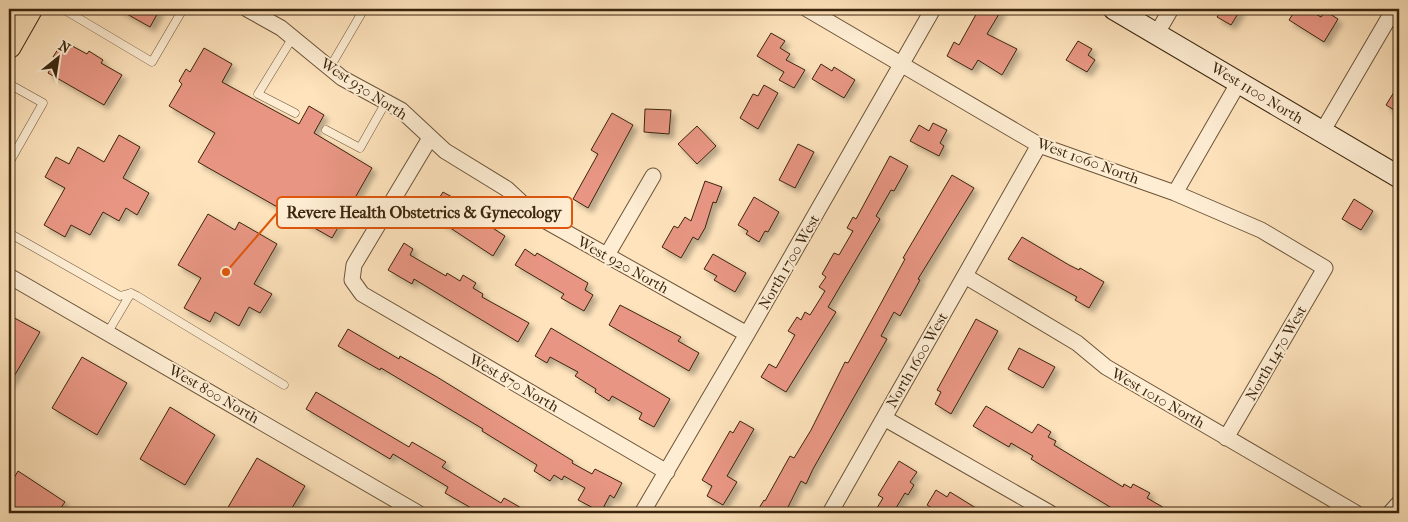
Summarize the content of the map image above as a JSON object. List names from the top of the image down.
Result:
{
  "streets": {
    "main road": ["West 1100 North"],
    "street": [
      "West 930 North",
      "West 1060 North",
      "North 1700 West",
      "West 920 North",
      "North 1470 West",
      "North 1600 West",
      "West 870 North",
      "West 800 North",
      "West 1010 North"
    ]
  },
  "crossings": [
    ["West 930 North", "West 920 North"],
    ["West 930 North", "West 870 North"],
    ["West 1060 North", "North 1700 West"],
    ["West 1060 North", "North 1470 West"],
    ["West 1060 North", "North 1600 West"],
    ["North 1700 West", "West 920 North"],
    ["North 1700 West", "West 870 North"],
    ["West 920 North", "West 870 North"],
    ["North 1470 West", "West 1010 North"],
    ["North 1600 West", "West 1010 North"]
  ],
  "places": ["Revere Health Obstetrics & Gynecology"],
  "north": "top right"
}
